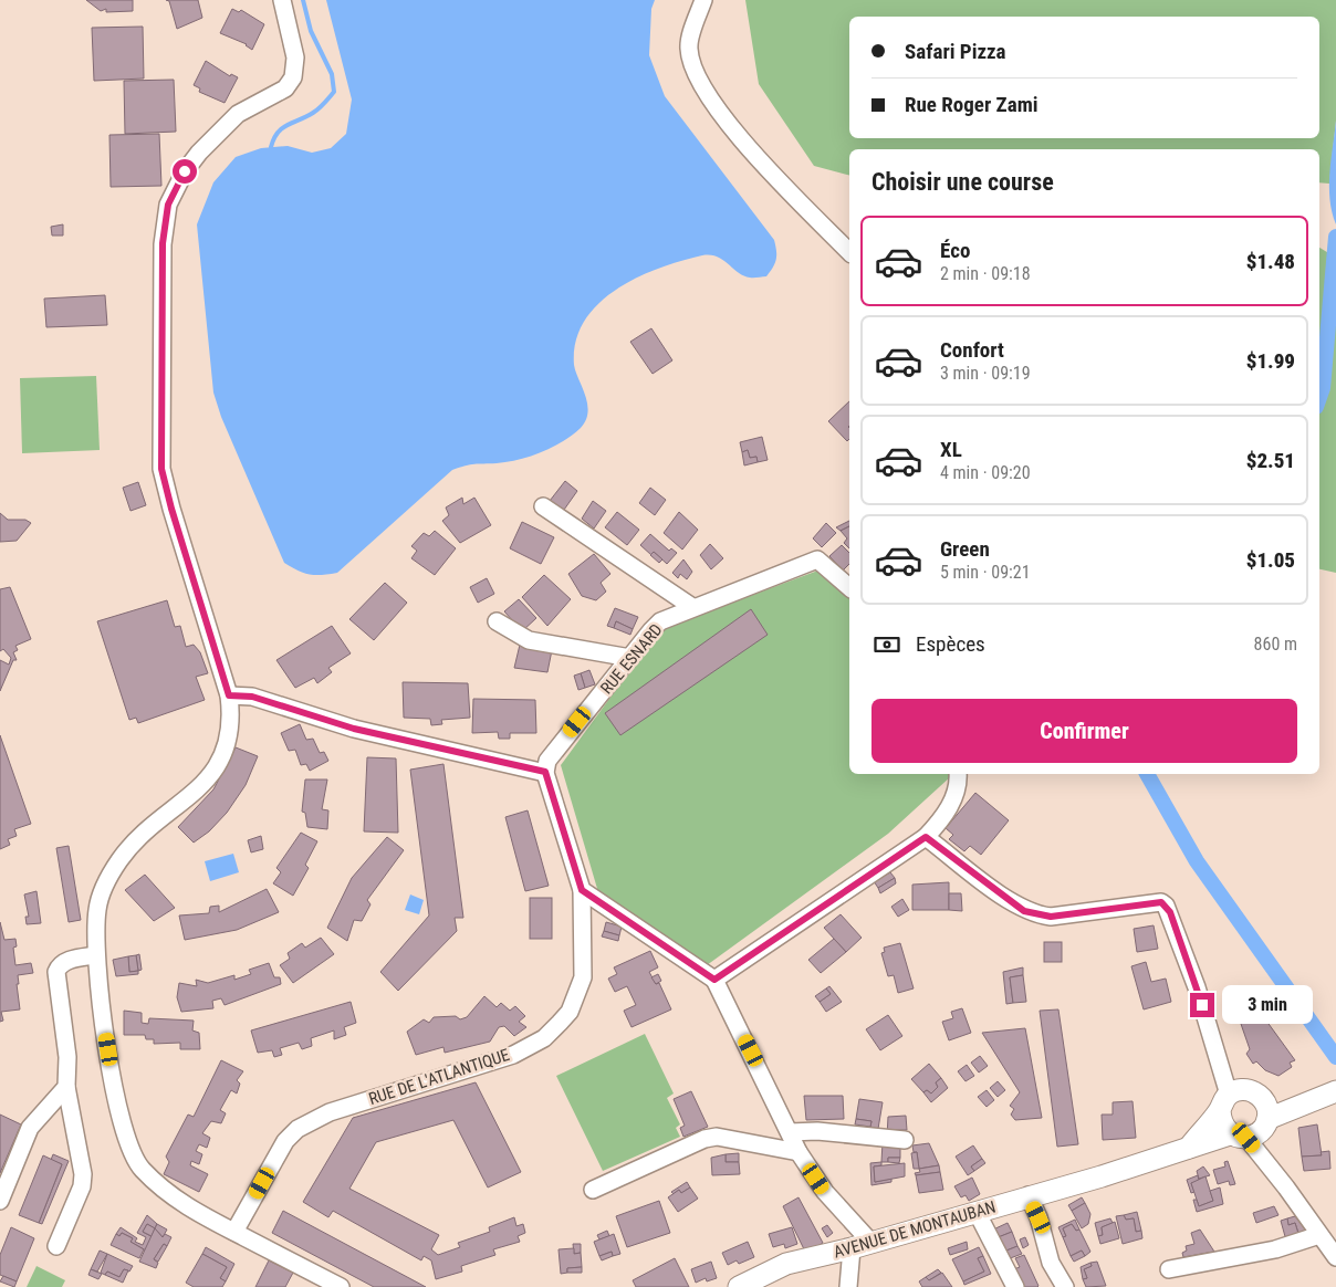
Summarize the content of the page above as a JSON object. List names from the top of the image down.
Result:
{
  "streets": {
    "main road": ["AVENUE DE MONTAUBAN"],
    "street": ["RUE ESNARD", "RUE DE L'ATLANTIQUE"]
  },
  "page": {
    "banner": ["Safari Pizza", "Rue Roger Zami"],
    "heading": "Choisir une course",
    "list": [
      {
        "name": "Éco",
        "note": "2 min · 09:18",
        "value": "$1.48"
      },
      {
        "name": "Confort",
        "note": "3 min · 09:19",
        "value": "$1.99"
      },
      {
        "name": "XL",
        "note": "4 min · 09:20",
        "value": "$2.51"
      },
      {
        "name": "Green",
        "note": "5 min · 09:21",
        "value": "$1.05"
      }
    ],
    "pay": ["Espèces", "860 m"],
    "buttons": "Confirmer",
    "bubble": "3 min"
  }
}
